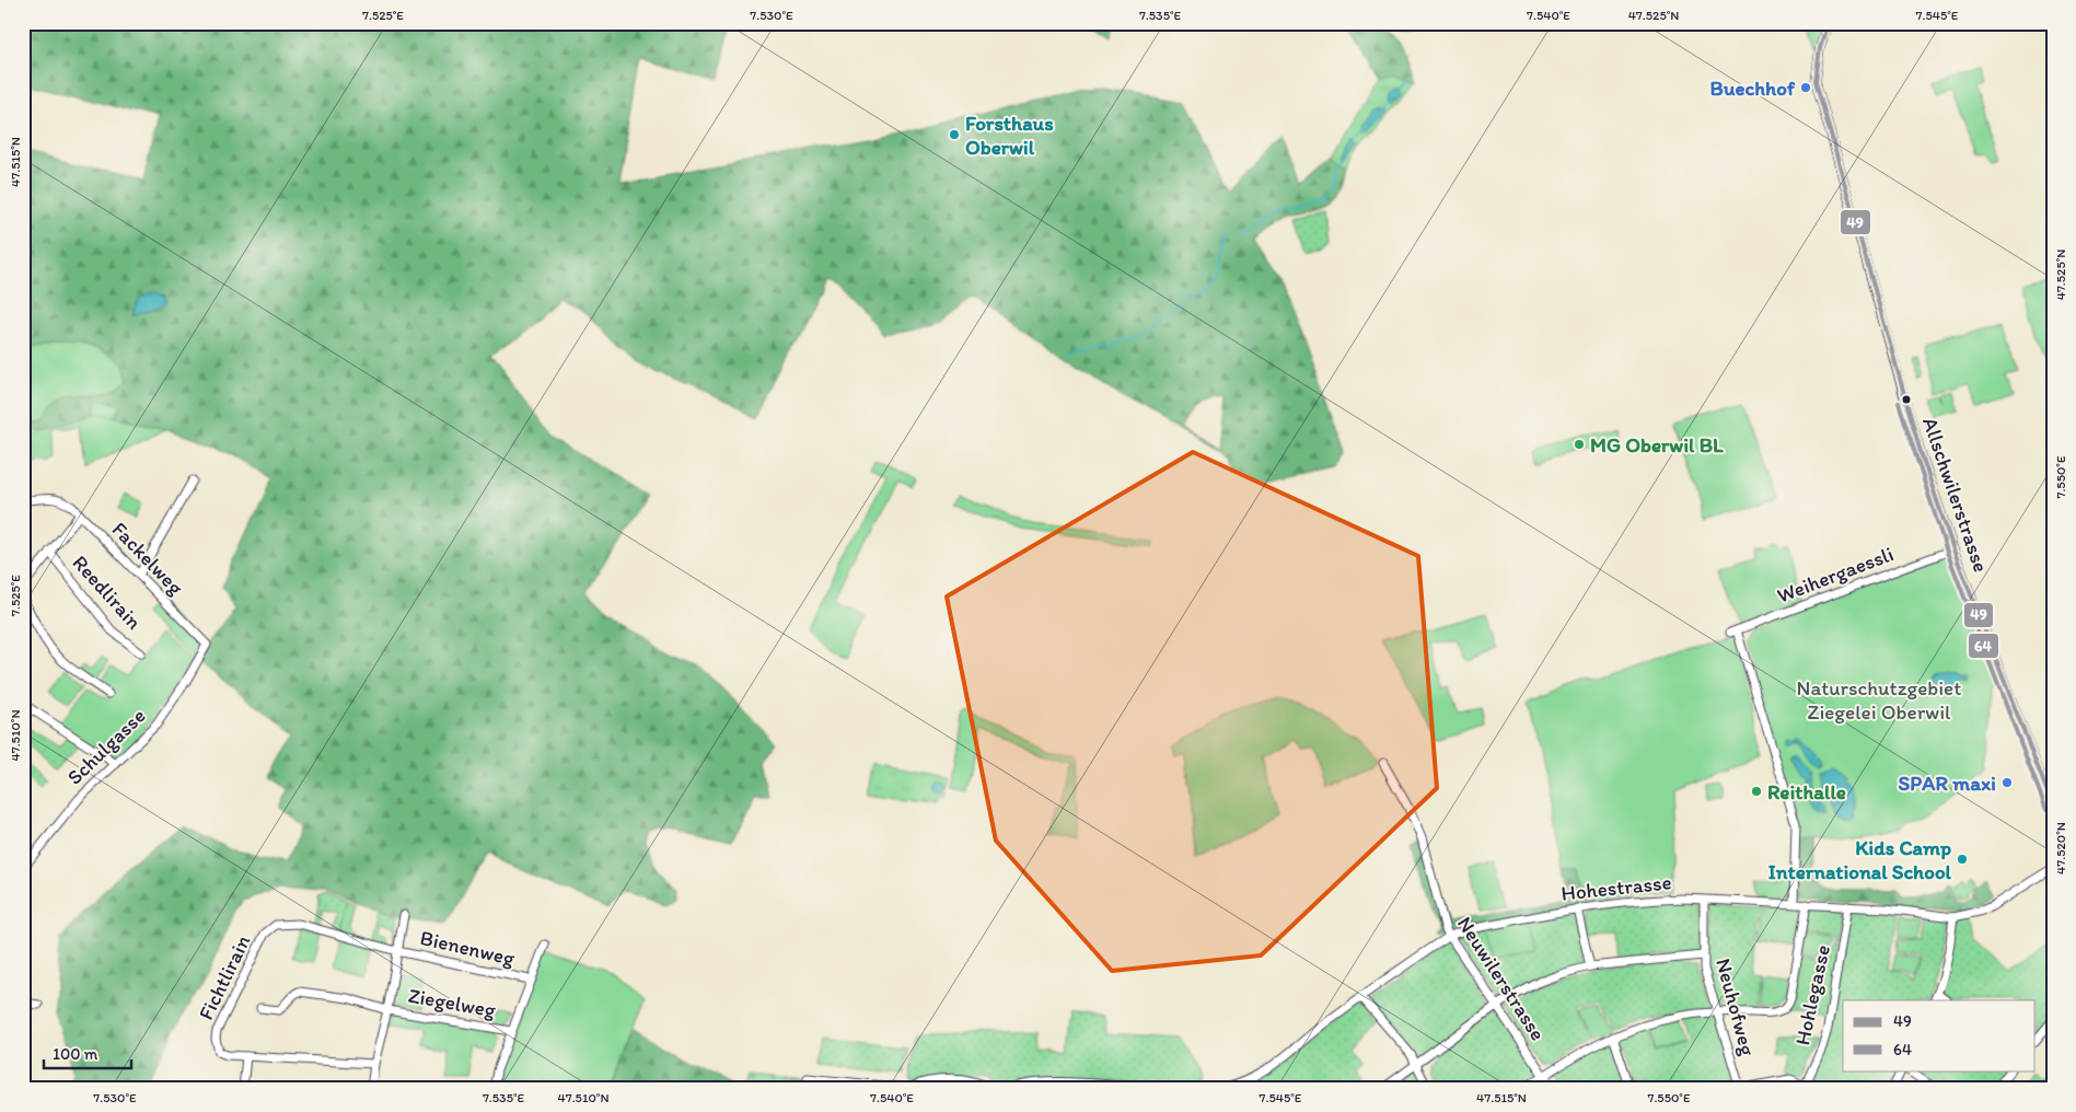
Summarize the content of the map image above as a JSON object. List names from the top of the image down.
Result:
{
  "streets": {
    "street": [
      "Allschwilerstrasse",
      "Fackelweg",
      "Weihergaessli",
      "Reedlirain",
      "Schulgasse",
      "Hohestrasse",
      "Bienenweg",
      "Fichtlirain",
      "Neuwilerstrasse",
      "Hohlegasse",
      "Ziegelweg",
      "Neuhofweg"
    ]
  },
  "crossings": [
    ["Allschwilerstrasse", "Weihergaessli"],
    ["Fackelweg", "Schulgasse"],
    ["Weihergaessli", "Hohestrasse"],
    ["Hohestrasse", "Neuwilerstrasse"],
    ["Hohestrasse", "Hohlegasse"],
    ["Hohestrasse", "Neuhofweg"],
    ["Bienenweg", "Fichtlirain"],
    ["Bienenweg", "Ziegelweg"]
  ],
  "parks": ["Naturschutzgebiet Ziegelei Oberwil"],
  "places": [
    "Buechhof",
    "Forsthaus Oberwil",
    "MG Oberwil BL",
    "SPAR maxi",
    "Reithalle",
    "Kids Camp International School"
  ],
  "lines": ["transit line 49", "transit line 64"],
  "legend": ["49", "64"],
  "scale_bar": "100 m",
  "coordinates": [
    "7.525°E",
    "7.530°E",
    "7.535°E",
    "7.540°E",
    "47.525°N",
    "7.545°E",
    "47.515°N",
    "7.550°E",
    "47.510°N",
    "47.520°N"
  ]
}
